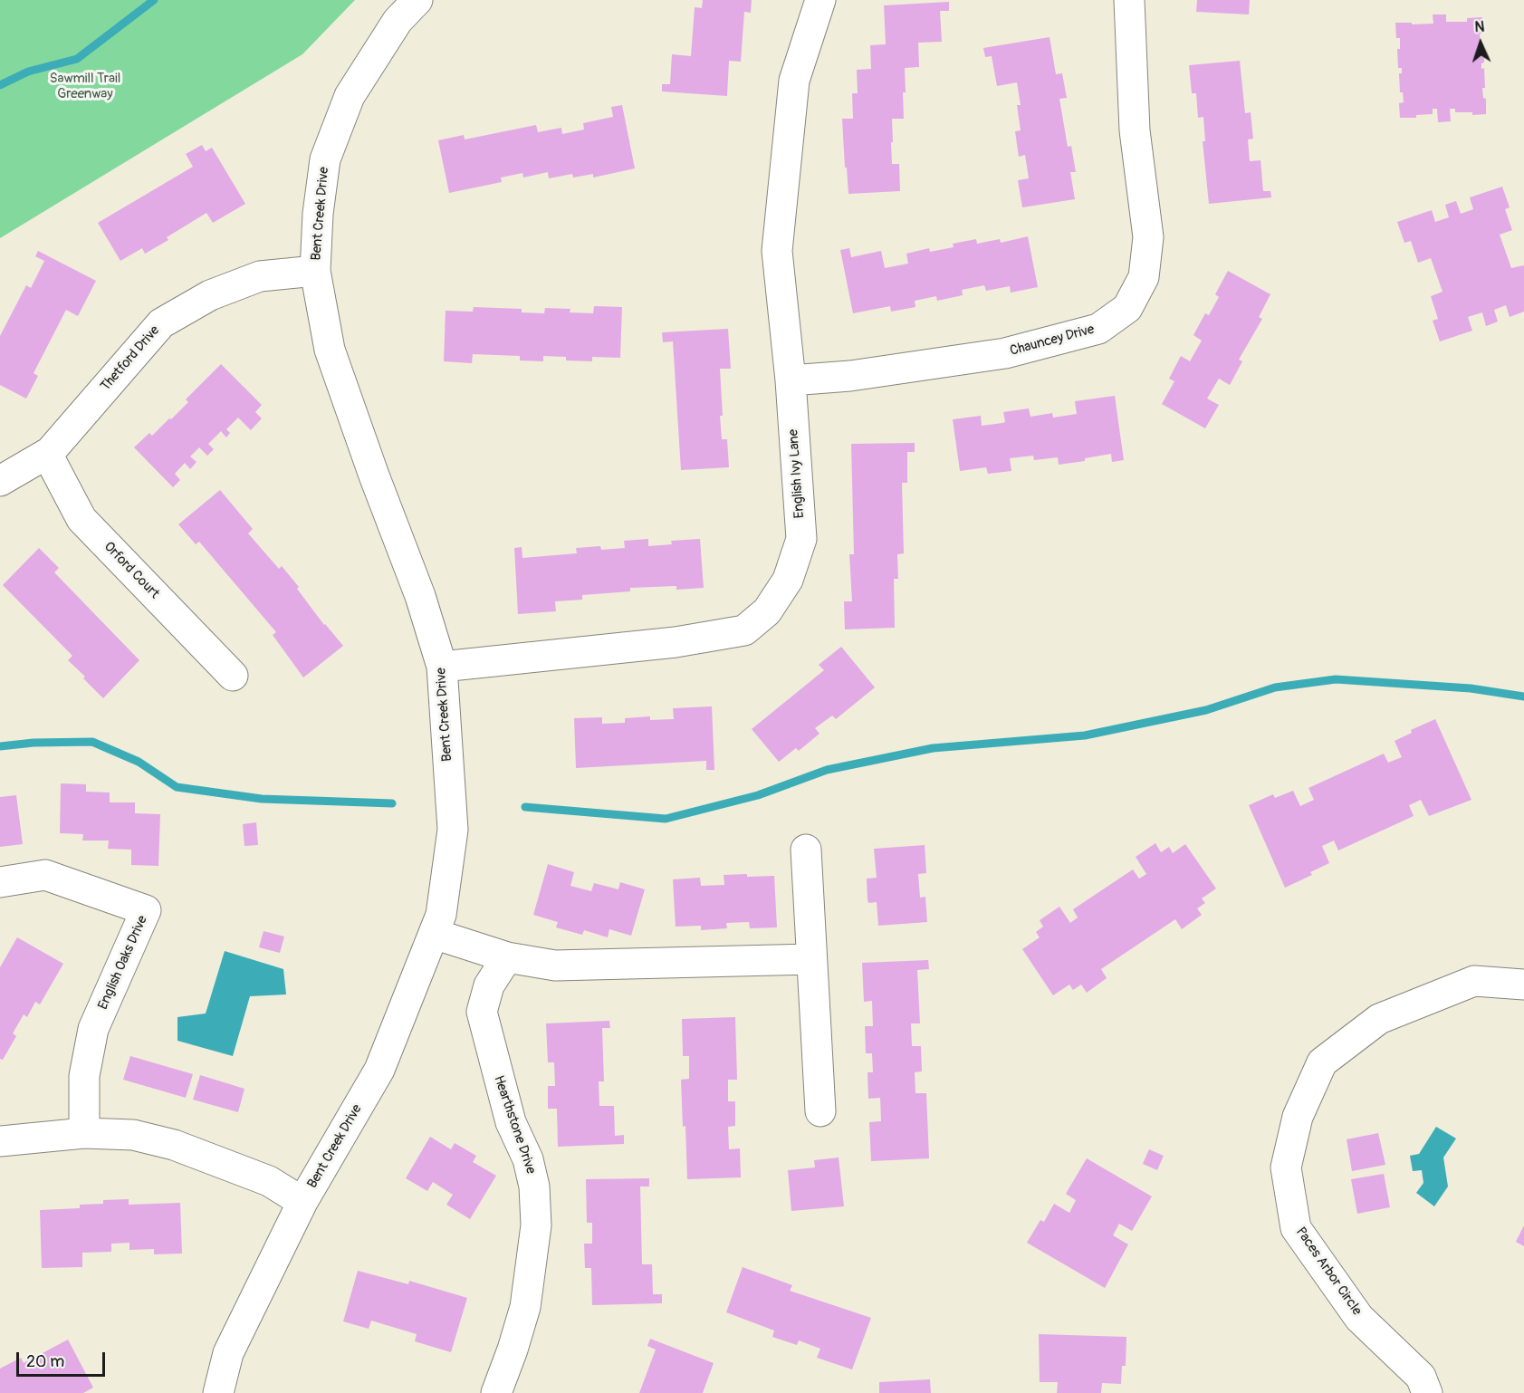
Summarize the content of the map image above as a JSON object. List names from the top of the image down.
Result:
{
  "streets": {
    "street": [
      "Bent Creek Drive",
      "Chauncey Drive",
      "Thetford Drive",
      "English Ivy Lane",
      "Orford Court",
      "English Oaks Drive",
      "Hearthstone Drive",
      "Paces Arbor Circle"
    ]
  },
  "crossings": [
    ["Bent Creek Drive", "Thetford Drive"],
    ["Bent Creek Drive", "English Ivy Lane"],
    ["Chauncey Drive", "English Ivy Lane"],
    ["Thetford Drive", "Orford Court"]
  ],
  "parks": ["Sawmill Trail Greenway"],
  "scale_bar": "20 m",
  "north": "top"
}
